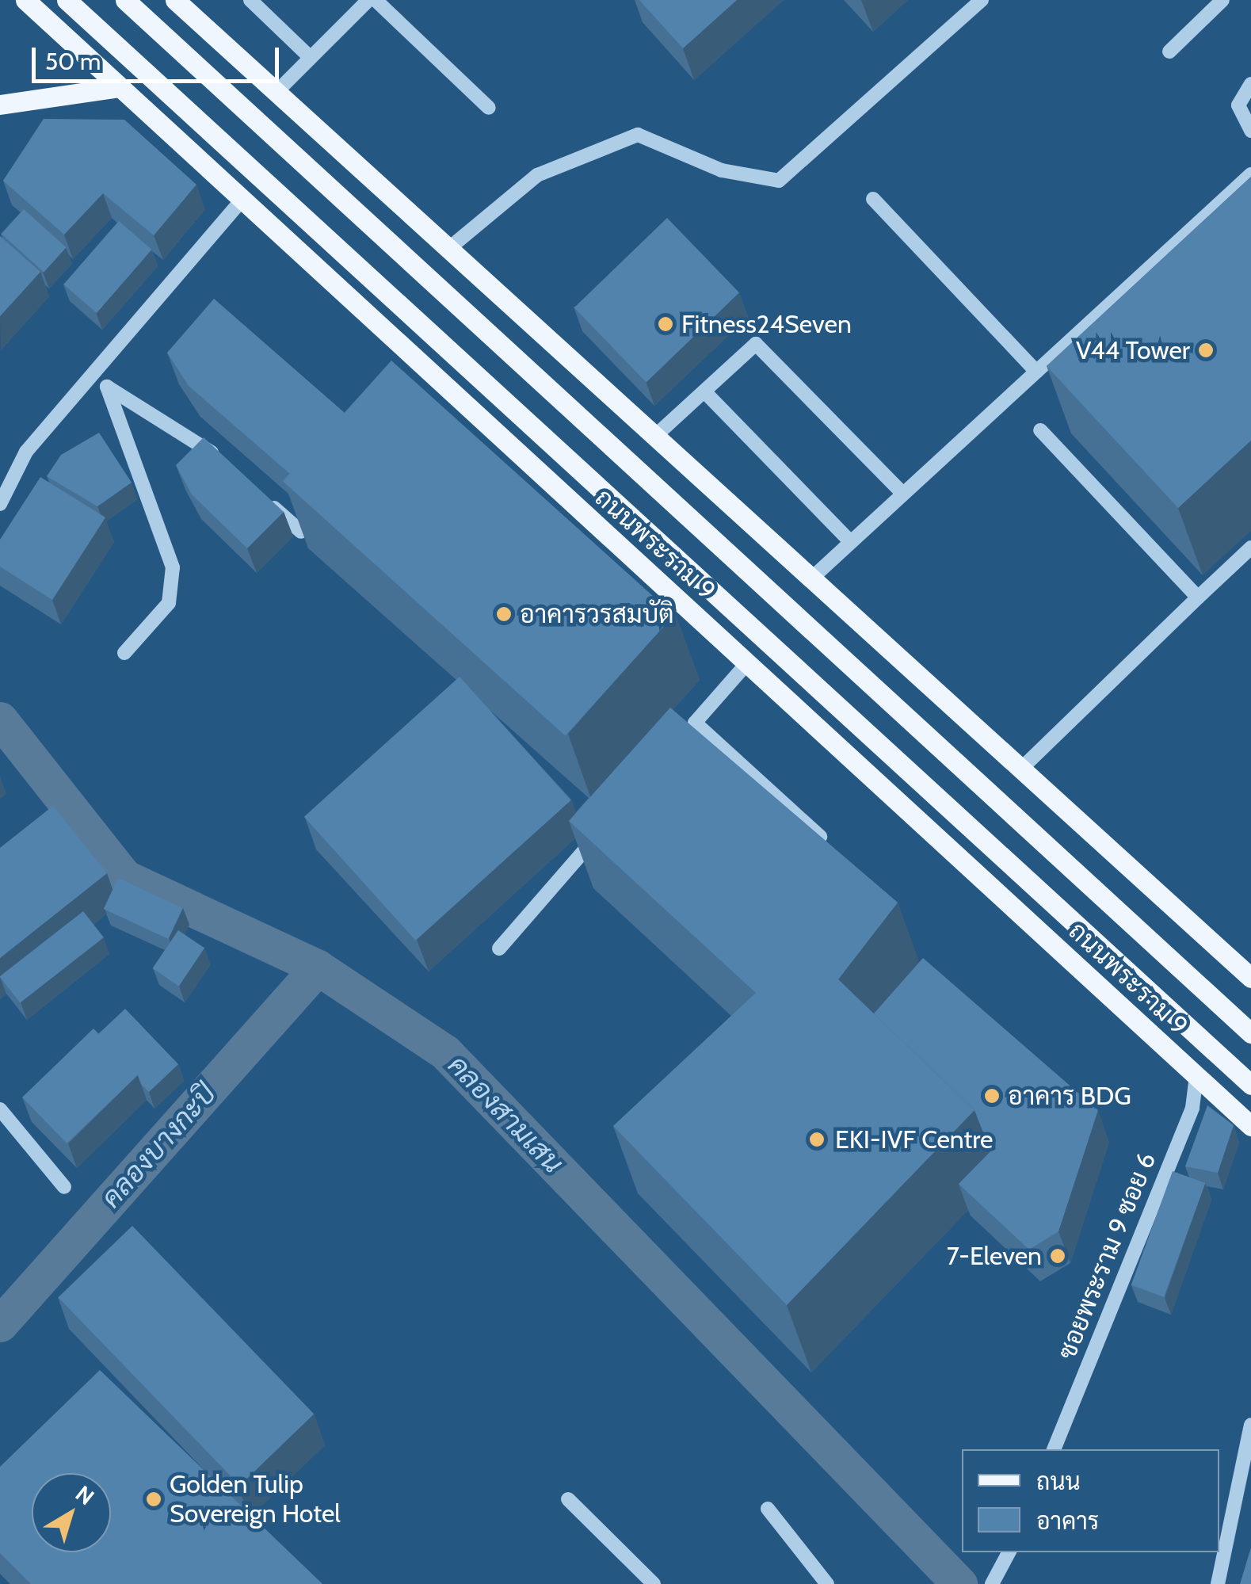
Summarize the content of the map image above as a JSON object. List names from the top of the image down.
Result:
{
  "streets": {
    "main road": ["ถนนพระราม 9"],
    "street": ["ซอยพระราม 9 ซอย 6"]
  },
  "crossings": [
    ["ถนนพระราม 9", "ซอยพระราม 9 ซอย 6"]
  ],
  "water": ["คลองสามเสน", "คลองบางกะปิ"],
  "places": [
    "Fitness24Seven",
    "V44 Tower",
    "อาคารวรสมบัติ",
    "อาคาร BDG",
    "EKI-IVF Centre",
    "7-Eleven",
    "Golden Tulip Sovereign Hotel"
  ],
  "legend": ["ถนน", "อาคาร"],
  "scale_bar": "50 m",
  "north": "top right"
}
